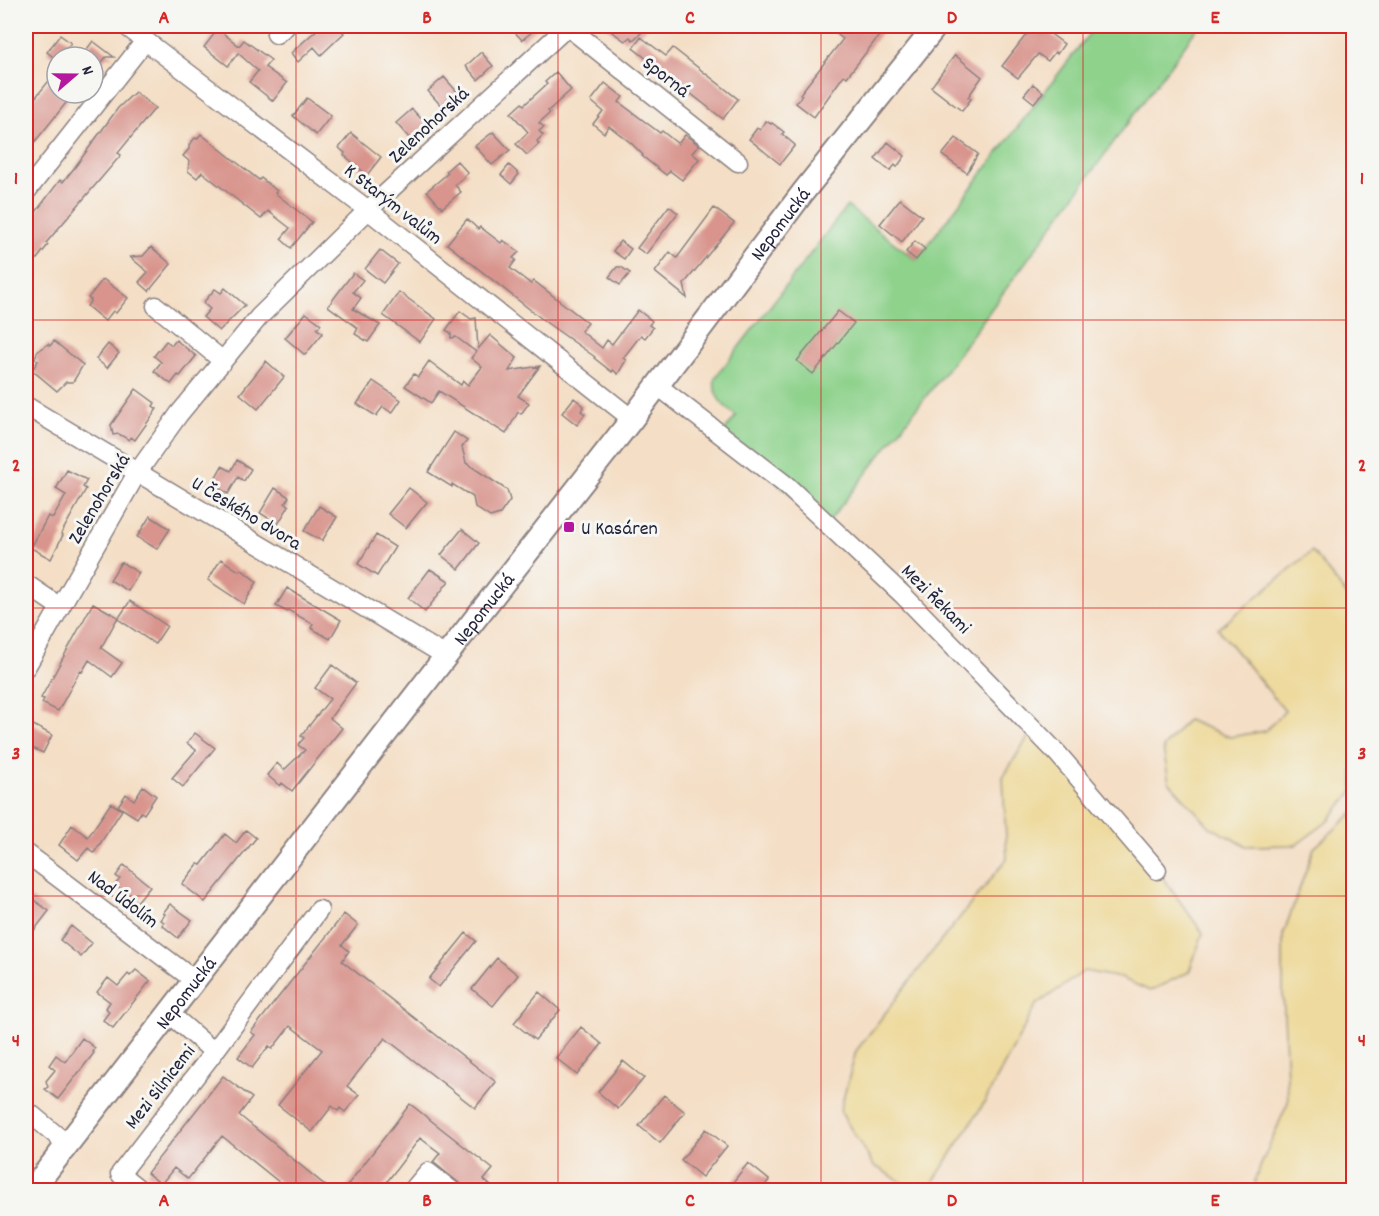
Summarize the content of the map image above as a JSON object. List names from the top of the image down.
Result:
{
  "streets": {
    "street": [
      "Sporná",
      "Zelenohorská",
      "K Starým valům",
      "Nepomucká",
      "U Českého dvora",
      "Mezi Řekami",
      "Nad Údolím",
      "Mezi Silnicemi"
    ]
  },
  "crossings": [
    ["Sporná", "Zelenohorská"],
    ["Zelenohorská", "K Starým valům"],
    ["Zelenohorská", "U Českého dvora"],
    ["K Starým valům", "Nepomucká"],
    ["Nepomucká", "U Českého dvora"],
    ["Nepomucká", "Mezi Řekami"],
    ["Nepomucká", "Nad Údolím"],
    ["Nepomucká", "Mezi Silnicemi"]
  ],
  "places": {
    "transit": ["U Kasáren"]
  },
  "north": "right",
  "grid": {
    "columns": [
      "A",
      "B",
      "C",
      "D",
      "E"
    ],
    "rows": [
      "1",
      "2",
      "3",
      "4"
    ]
  }
}
